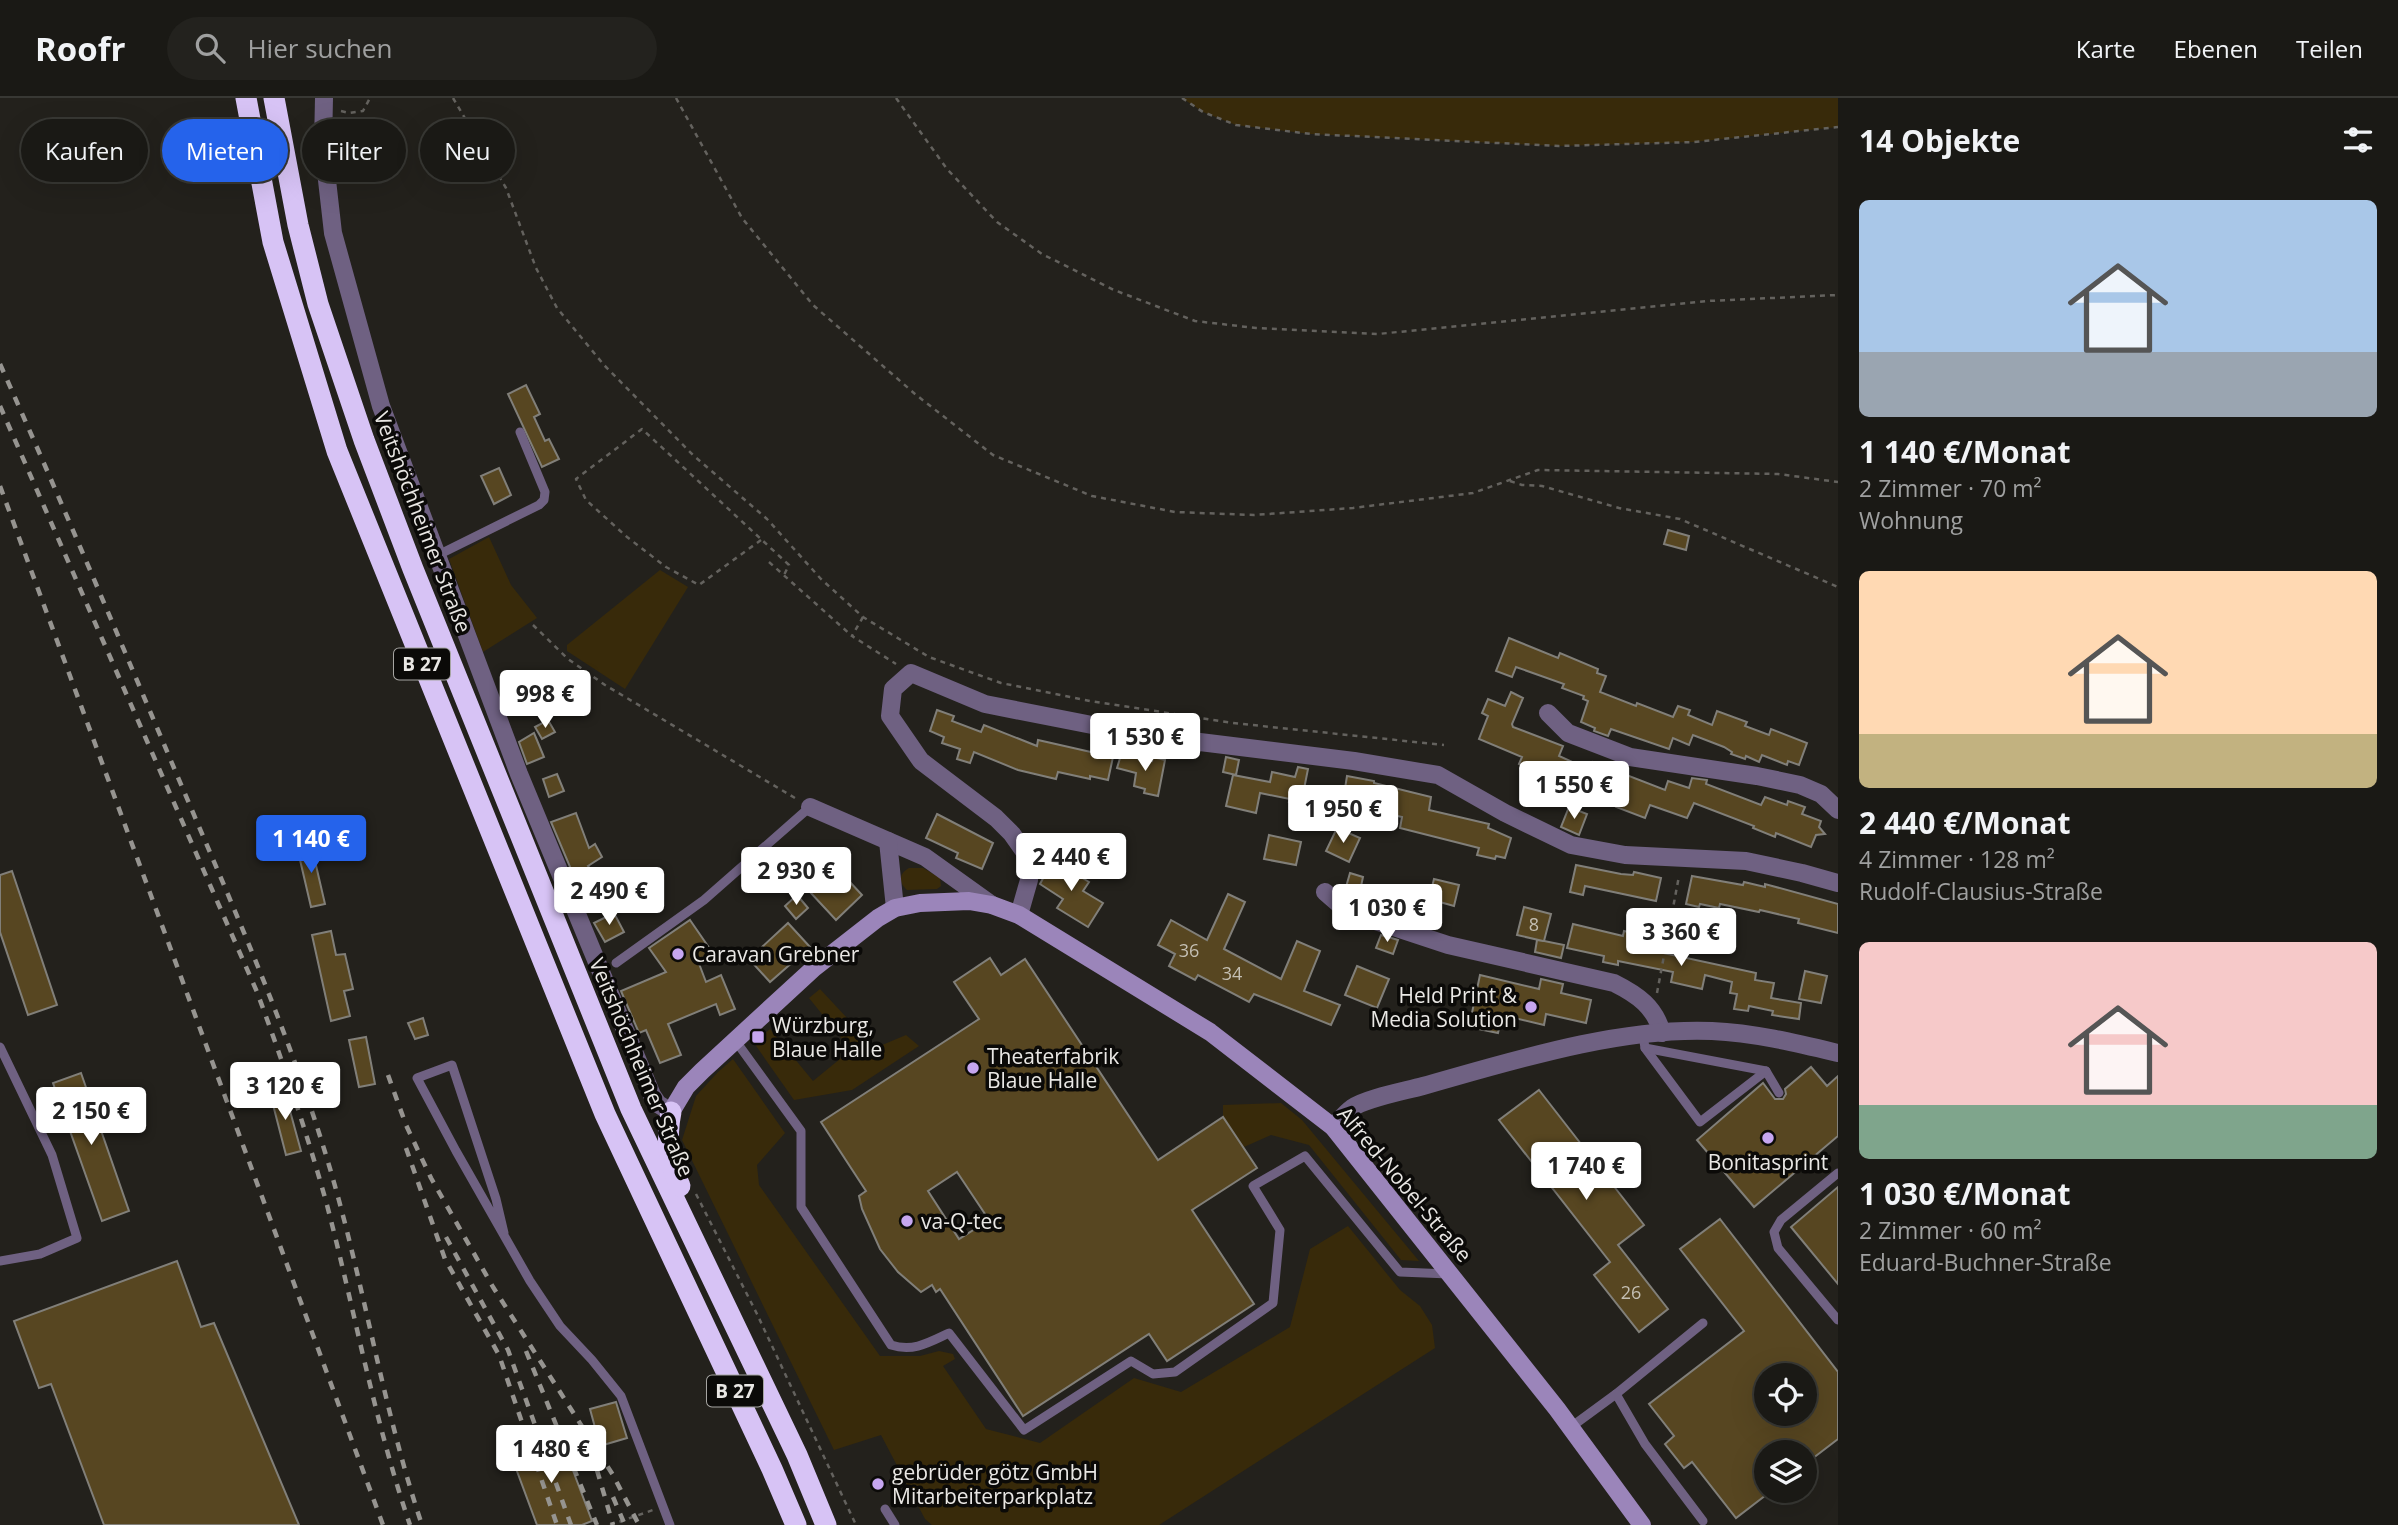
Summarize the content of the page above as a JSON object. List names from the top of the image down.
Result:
{
  "streets": {
    "highway": ["Veitshöchheimer Straße", "B 27"],
    "street": ["Alfred-Nobel-Straße"]
  },
  "crossings": [
    ["Veitshöchheimer Straße", "Alfred-Nobel-Straße"]
  ],
  "places": {
    "other": [
      "Caravan Grebner",
      "Held Print & Media Solution",
      "Theaterfabrik Blaue Halle",
      "Bonitasprint",
      "va-Q-tec",
      "gebrüder götz GmbH Mitarbeiterparkplatz"
    ],
    "transit": ["Würzburg, Blaue Halle"]
  },
  "house_numbers": [
    "8",
    "36",
    "34",
    "26"
  ],
  "page": {
    "header": "Roofr",
    "search": "Hier suchen",
    "nav": ["Karte", "Ebenen", "Teilen"],
    "heading": "14 Objekte",
    "chip": [
      "Kaufen",
      "Mieten",
      "Filter",
      "Neu"
    ],
    "list": [
      {
        "name": "1 140 €/Monat",
        "note": "2 Zimmer · 70 m² · Wohnung"
      },
      {
        "name": "2 440 €/Monat",
        "note": "4 Zimmer · 128 m² · Rudolf-Clausius-Straße"
      },
      {
        "name": "1 030 €/Monat",
        "note": "2 Zimmer · 60 m² · Eduard-Buchner-Straße"
      }
    ],
    "price": [
      "998 €",
      "1 530 €",
      "1 550 €",
      "1 950 €",
      "1 140 €",
      "2 440 €",
      "2 930 €",
      "2 490 €",
      "1 030 €",
      "3 360 €",
      "3 120 €",
      "2 150 €",
      "1 740 €",
      "1 480 €"
    ]
  }
}
